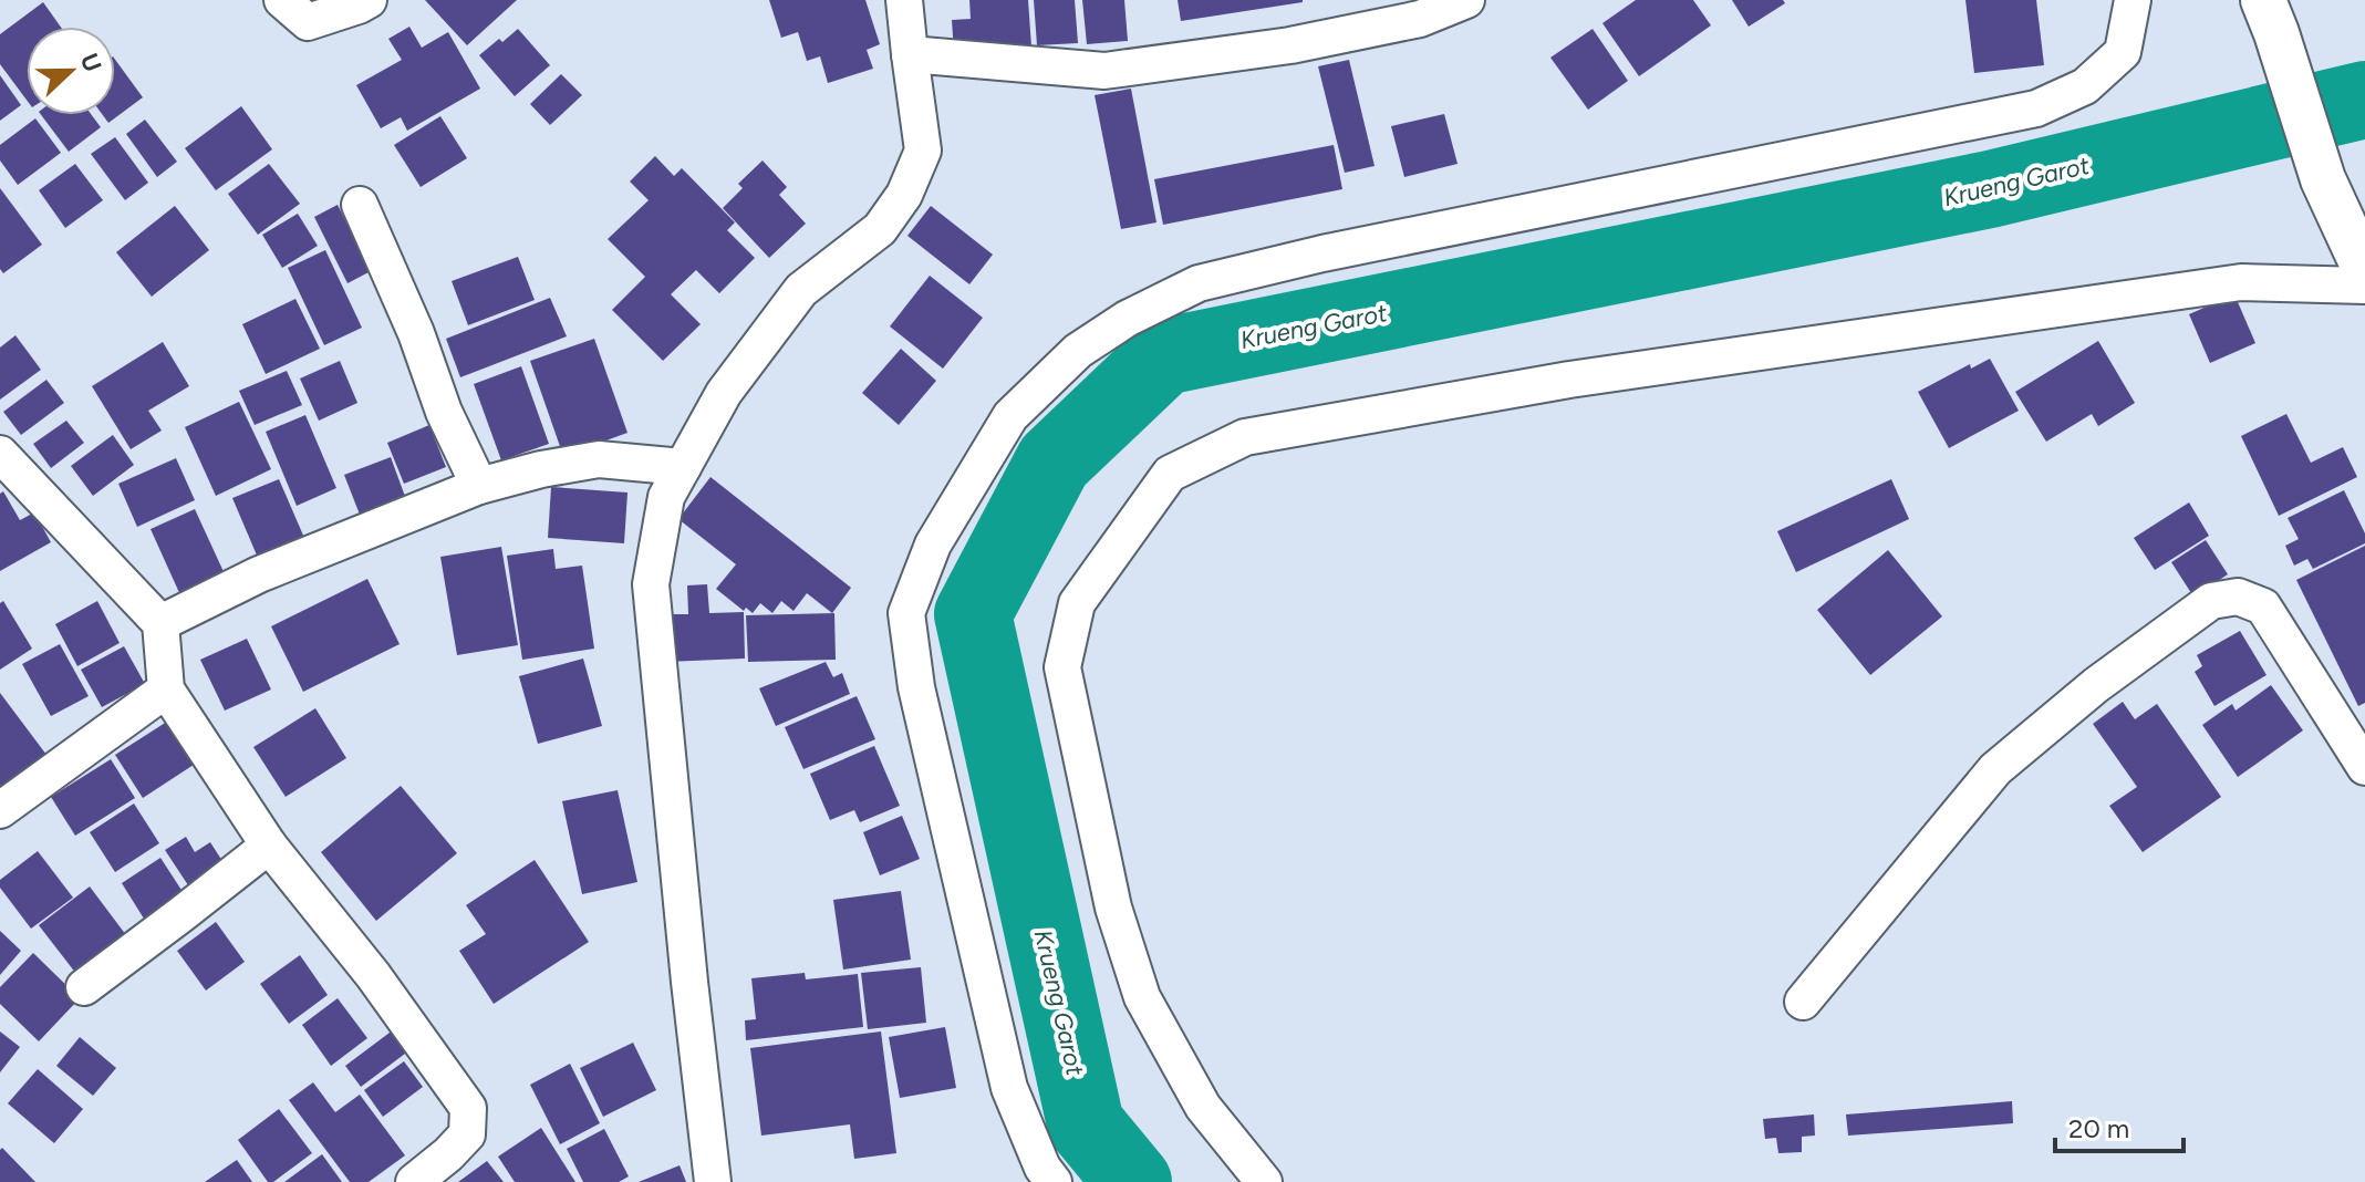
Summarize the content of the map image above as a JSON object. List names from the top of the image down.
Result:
{
  "water": ["Krueng Garot"],
  "scale_bar": "20 m",
  "north": "right"
}
